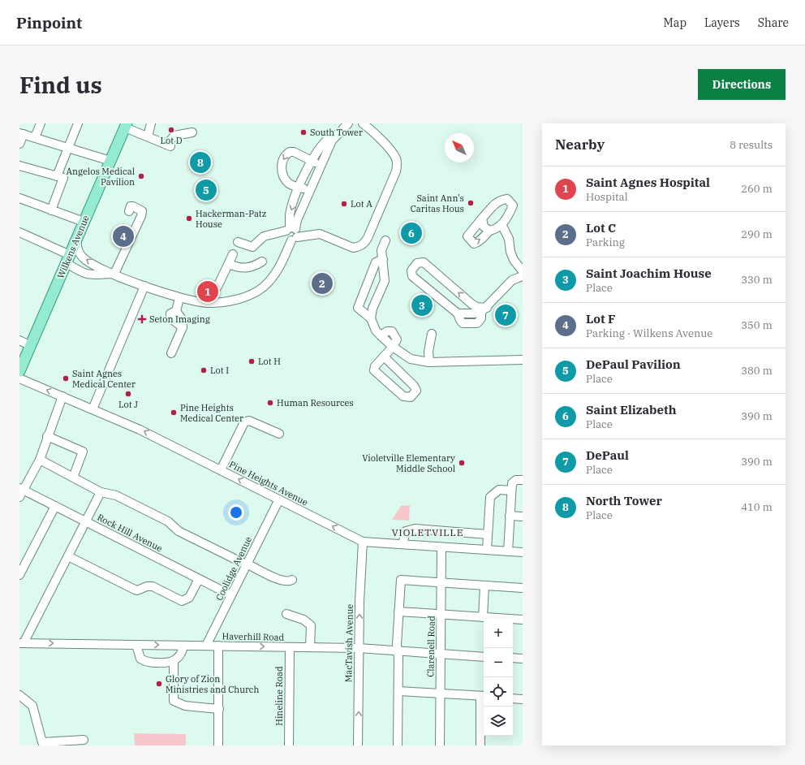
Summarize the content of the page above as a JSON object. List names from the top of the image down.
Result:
{
  "streets": {
    "main road": ["Wilkens Avenue"],
    "street": [
      "Pine Heights Avenue",
      "Rock Hill Avenue",
      "Coolidge Avenue",
      "Haverhill Road",
      "MacTavish Avenue",
      "Clarenell Road",
      "Hineline Road"
    ]
  },
  "crossings": [
    ["Pine Heights Avenue", "Coolidge Avenue"],
    ["Pine Heights Avenue", "MacTavish Avenue"],
    ["Pine Heights Avenue", "Clarenell Road"],
    ["Rock Hill Avenue", "Coolidge Avenue"],
    ["Coolidge Avenue", "Haverhill Road"],
    ["Haverhill Road", "MacTavish Avenue"],
    ["Haverhill Road", "Clarenell Road"],
    ["Haverhill Road", "Hineline Road"]
  ],
  "one_way": ["Haverhill Road"],
  "districts": ["VIOLETVILLE"],
  "places": {
    "other": [
      "Lot D",
      "South Tower",
      "Angelos Medical Pavilion",
      "Saint Ann's Caritas Hous",
      "Lot A",
      "Hackerman-Patz House",
      "Lot H",
      "Lot I",
      "Saint Agnes Medical Center",
      "Lot J",
      "Human Resources",
      "Pine Heights Medical Center",
      "Violetville Elementary Middle School",
      "Glory of Zion Ministries and Church"
    ],
    "health": ["Seton Imaging"]
  },
  "north": "top left",
  "page": {
    "header": "Pinpoint",
    "nav": ["Map", "Layers", "Share"],
    "buttons": "Directions",
    "title": "Find us",
    "heading": ["Nearby", "8 results"],
    "pins": [
      "8",
      "5",
      "6",
      "4",
      "2",
      "1",
      "3",
      "7"
    ],
    "list": [
      {
        "mark": "1",
        "name": "Saint Agnes Hospital",
        "note": "Hospital",
        "value": "260 m"
      },
      {
        "mark": "2",
        "name": "Lot C",
        "note": "Parking",
        "value": "290 m"
      },
      {
        "mark": "3",
        "name": "Saint Joachim House",
        "note": "Place",
        "value": "330 m"
      },
      {
        "mark": "4",
        "name": "Lot F",
        "note": "Parking · Wilkens Avenue",
        "value": "350 m"
      },
      {
        "mark": "5",
        "name": "DePaul Pavilion",
        "note": "Place",
        "value": "380 m"
      },
      {
        "mark": "6",
        "name": "Saint Elizabeth",
        "note": "Place",
        "value": "390 m"
      },
      {
        "mark": "7",
        "name": "DePaul",
        "note": "Place",
        "value": "390 m"
      },
      {
        "mark": "8",
        "name": "North Tower",
        "note": "Place",
        "value": "410 m"
      }
    ],
    "map_buttons": ["+", "−"]
  }
}
